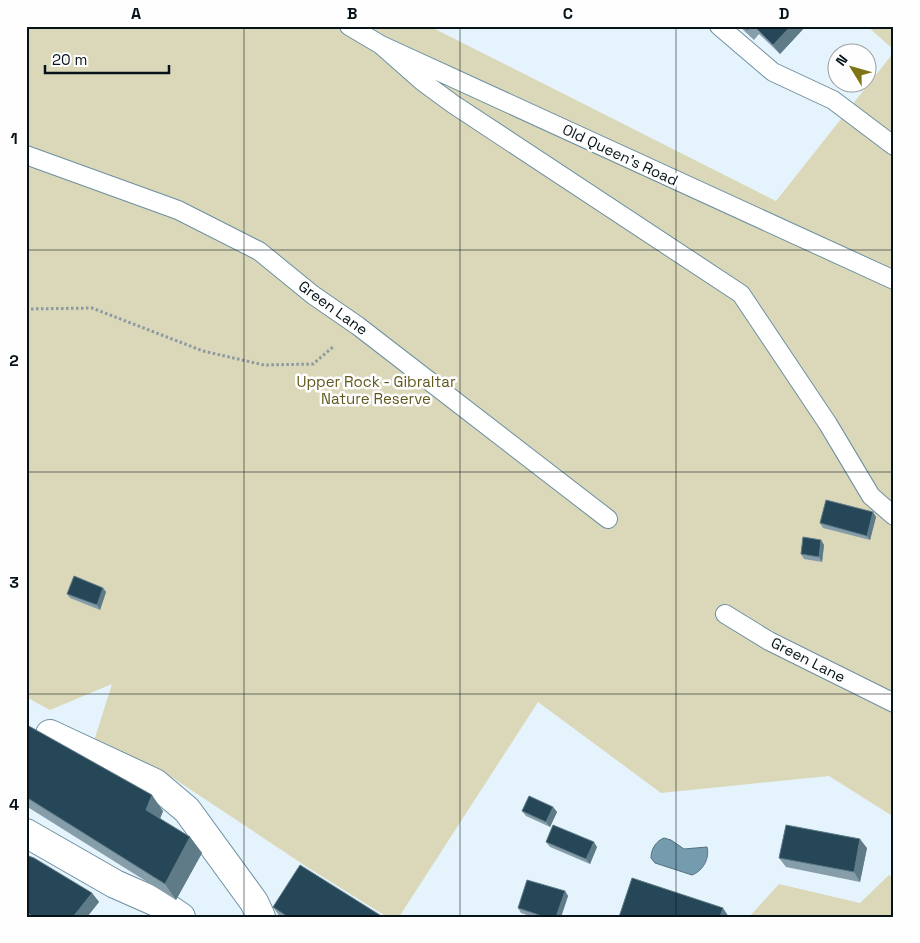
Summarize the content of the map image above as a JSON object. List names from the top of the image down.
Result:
{
  "streets": {
    "lane": ["Old Queen's Road", "Green Lane"]
  },
  "parks": ["Upper Rock - Gibraltar Nature Reserve"],
  "scale_bar": "20 m",
  "north": "top left",
  "grid": {
    "columns": [
      "A",
      "B",
      "C",
      "D"
    ],
    "rows": [
      "1",
      "2",
      "3",
      "4"
    ]
  }
}
